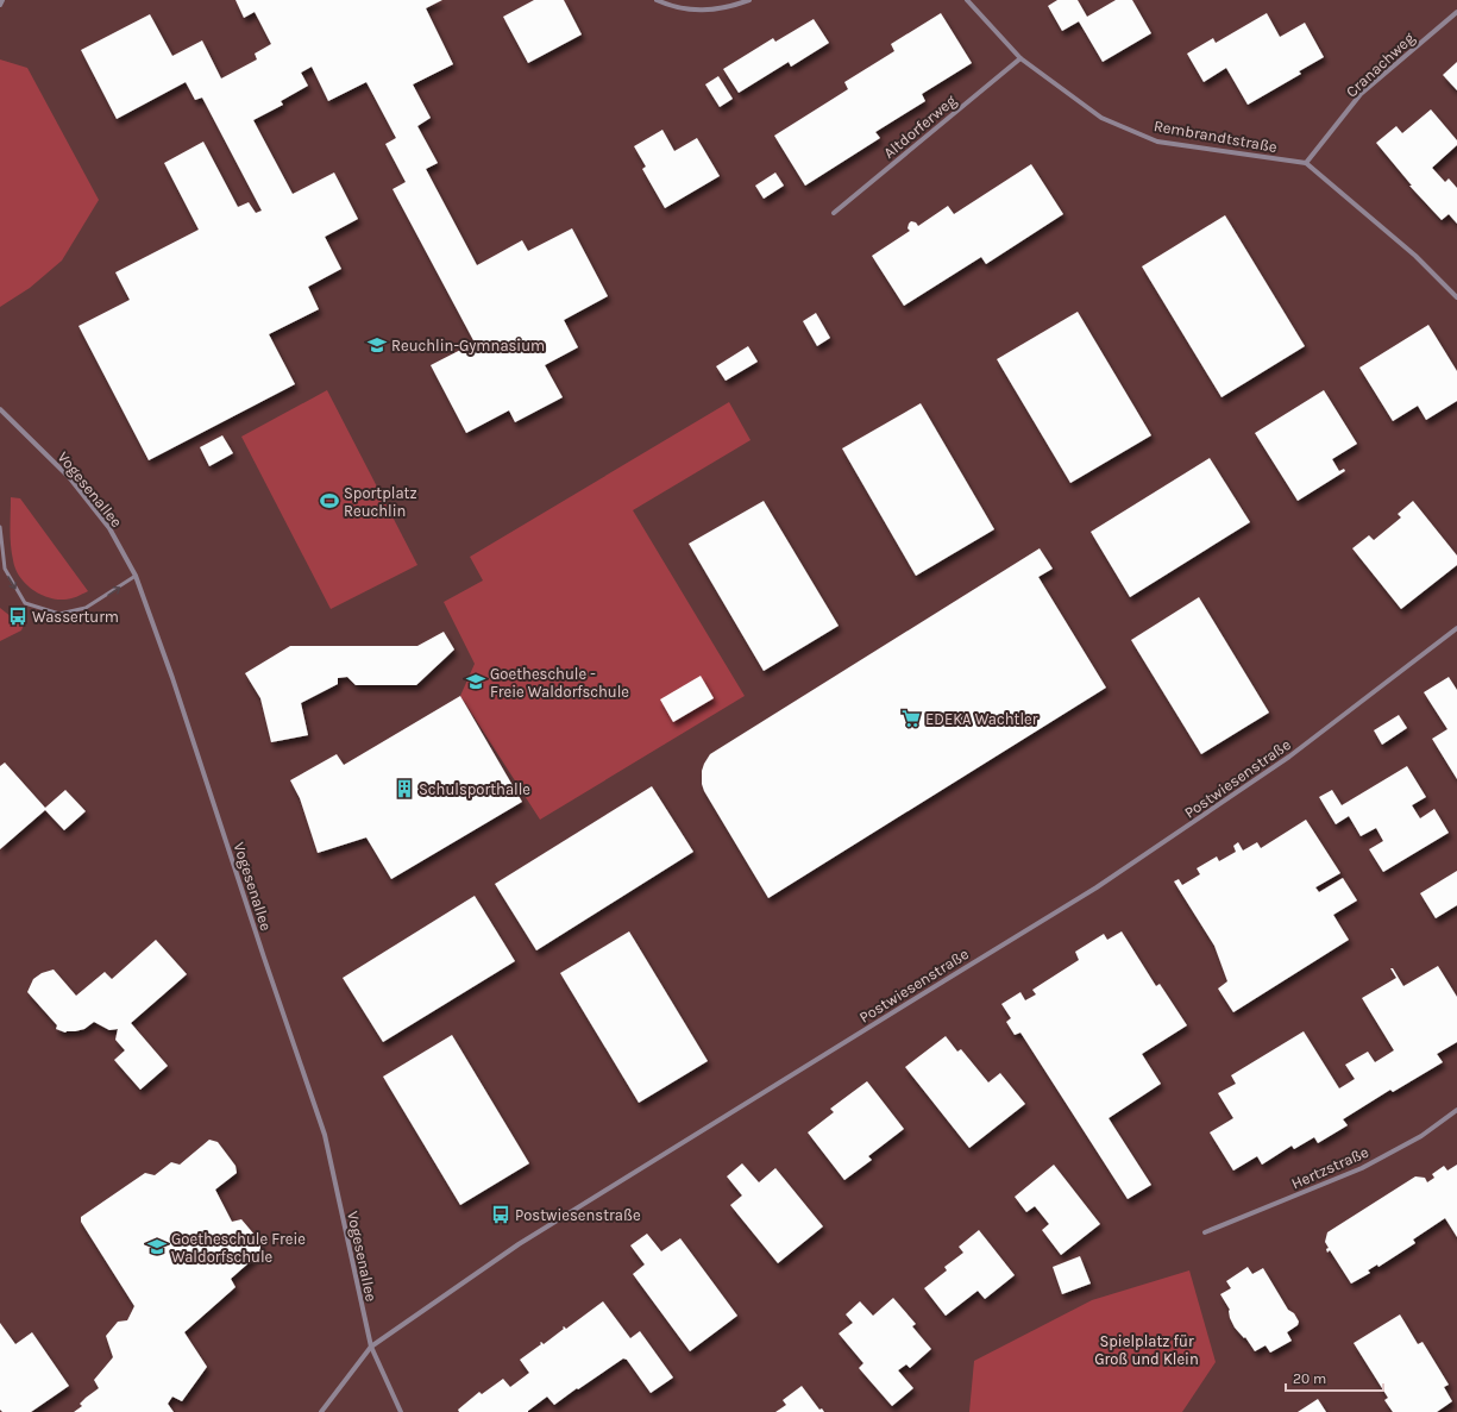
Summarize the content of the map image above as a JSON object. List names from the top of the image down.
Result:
{
  "streets": {
    "street": [
      "Cranachweg",
      "Altdorferweg",
      "Rembrandtstraße",
      "Vogesenallee",
      "Postwiesenstraße",
      "Hertzstraße"
    ]
  },
  "crossings": [
    ["Cranachweg", "Rembrandtstraße"],
    ["Altdorferweg", "Rembrandtstraße"],
    ["Vogesenallee", "Postwiesenstraße"]
  ],
  "parks": ["Spielplatz für Groß und Klein"],
  "places": {
    "school or university": ["Reuchlin-Gymnasium", "Goetheschule - Freie Waldorfschule", "Goetheschule Freie Waldorfschule"],
    "sports": ["Sportplatz Reuchlin"],
    "bus stop": ["Wasserturm", "Postwiesenstraße"],
    "supermarket": ["EDEKA Wachtler"],
    "building": ["Schulsporthalle"]
  },
  "scale_bar": "20 m"
}
